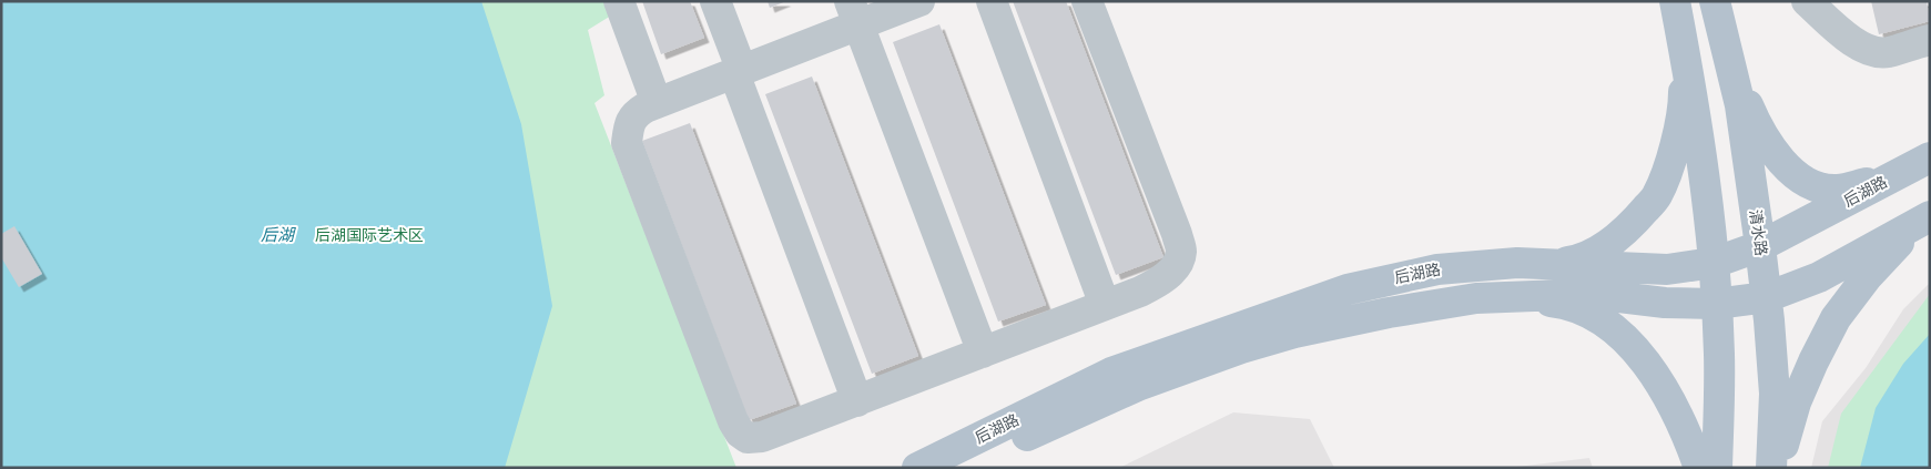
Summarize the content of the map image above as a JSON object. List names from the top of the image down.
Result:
{
  "streets": {
    "main road": ["后湖路", "清水路"]
  },
  "crossings": [
    ["后湖路", "清水路"]
  ],
  "water": ["后湖"],
  "parks": ["后湖国际艺术区"]
}
